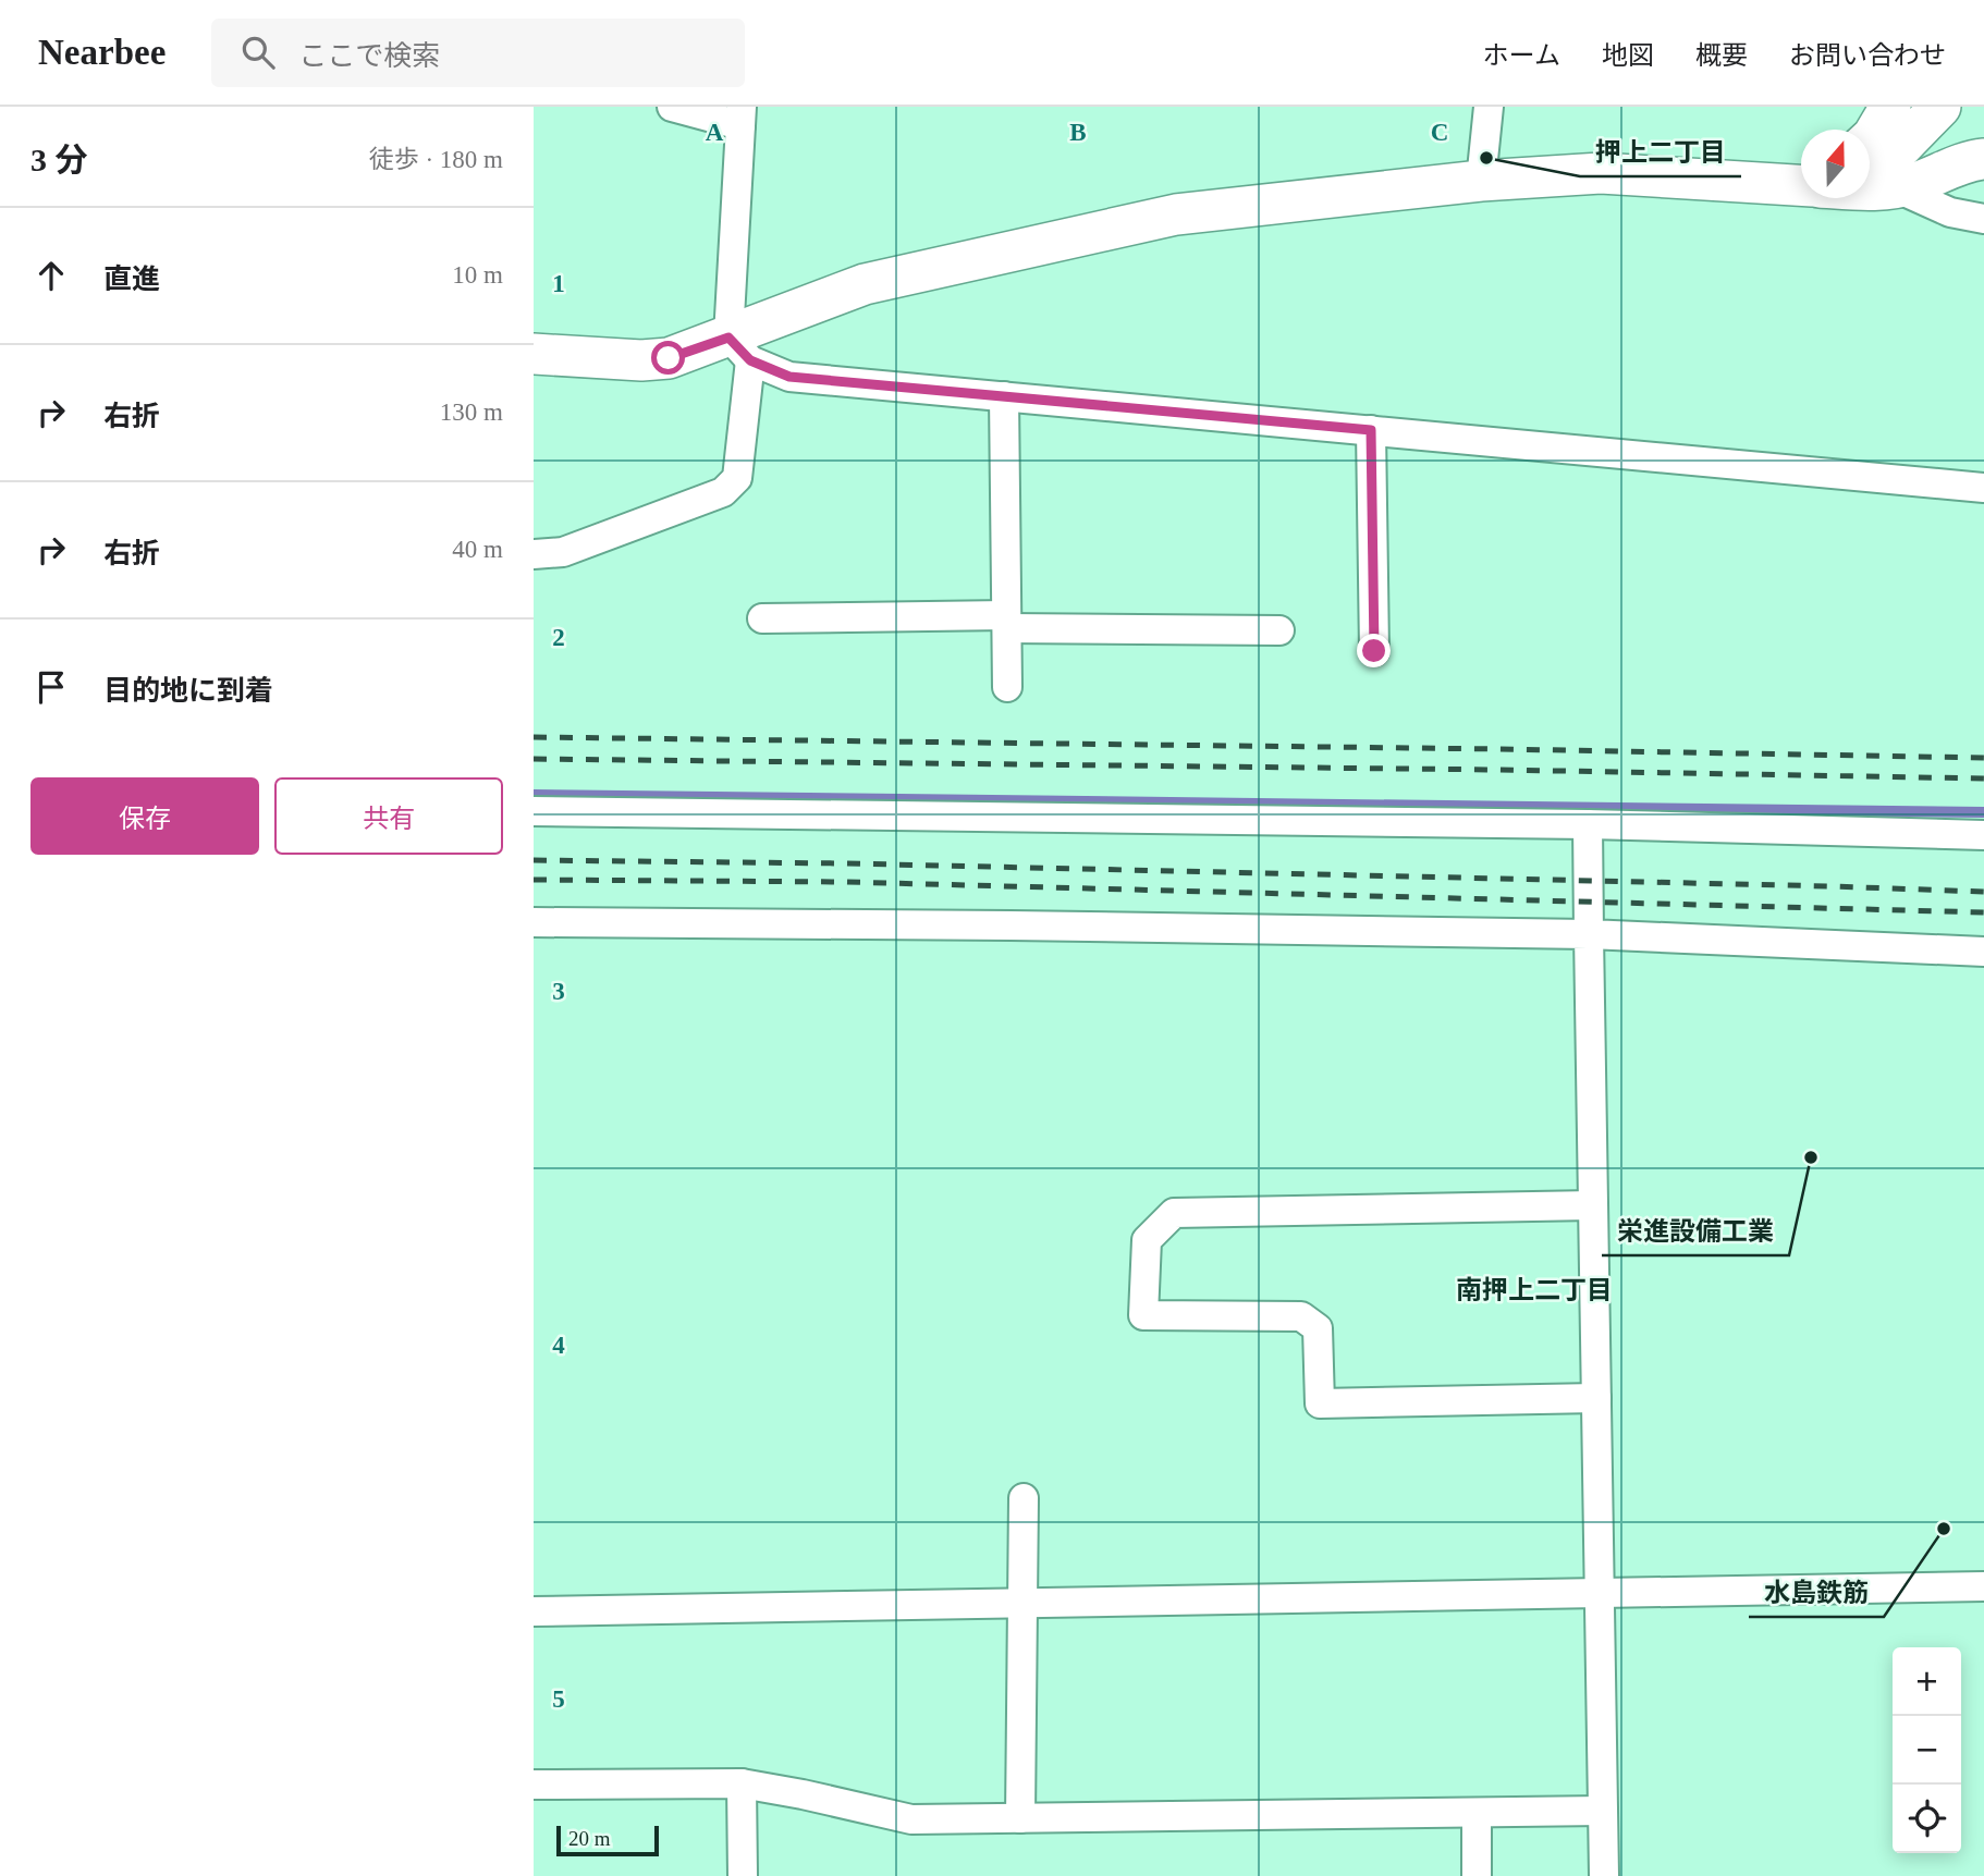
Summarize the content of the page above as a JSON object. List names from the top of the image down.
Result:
{
  "districts": ["南押上二丁目"],
  "places": ["押上二丁目", "栄進設備工業", "水島鉄筋"],
  "scale_bar": "20 m",
  "north": "top",
  "page": {
    "header": "Nearbee",
    "search": "ここで検索",
    "nav": [
      "ホーム",
      "地図",
      "概要",
      "お問い合わせ"
    ],
    "heading": ["3 分", "徒歩 · 180 m"],
    "list": [
      ["直進", "10 m"],
      ["右折", "130 m"],
      ["右折", "40 m"],
      "目的地に到着"
    ],
    "buttons": ["保存", "共有"],
    "map_buttons": ["+", "−"],
    "scale": "20 m"
  },
  "grid": {
    "columns": ["A", "B", "C"],
    "rows": [
      "1",
      "2",
      "3",
      "4",
      "5"
    ]
  }
}
